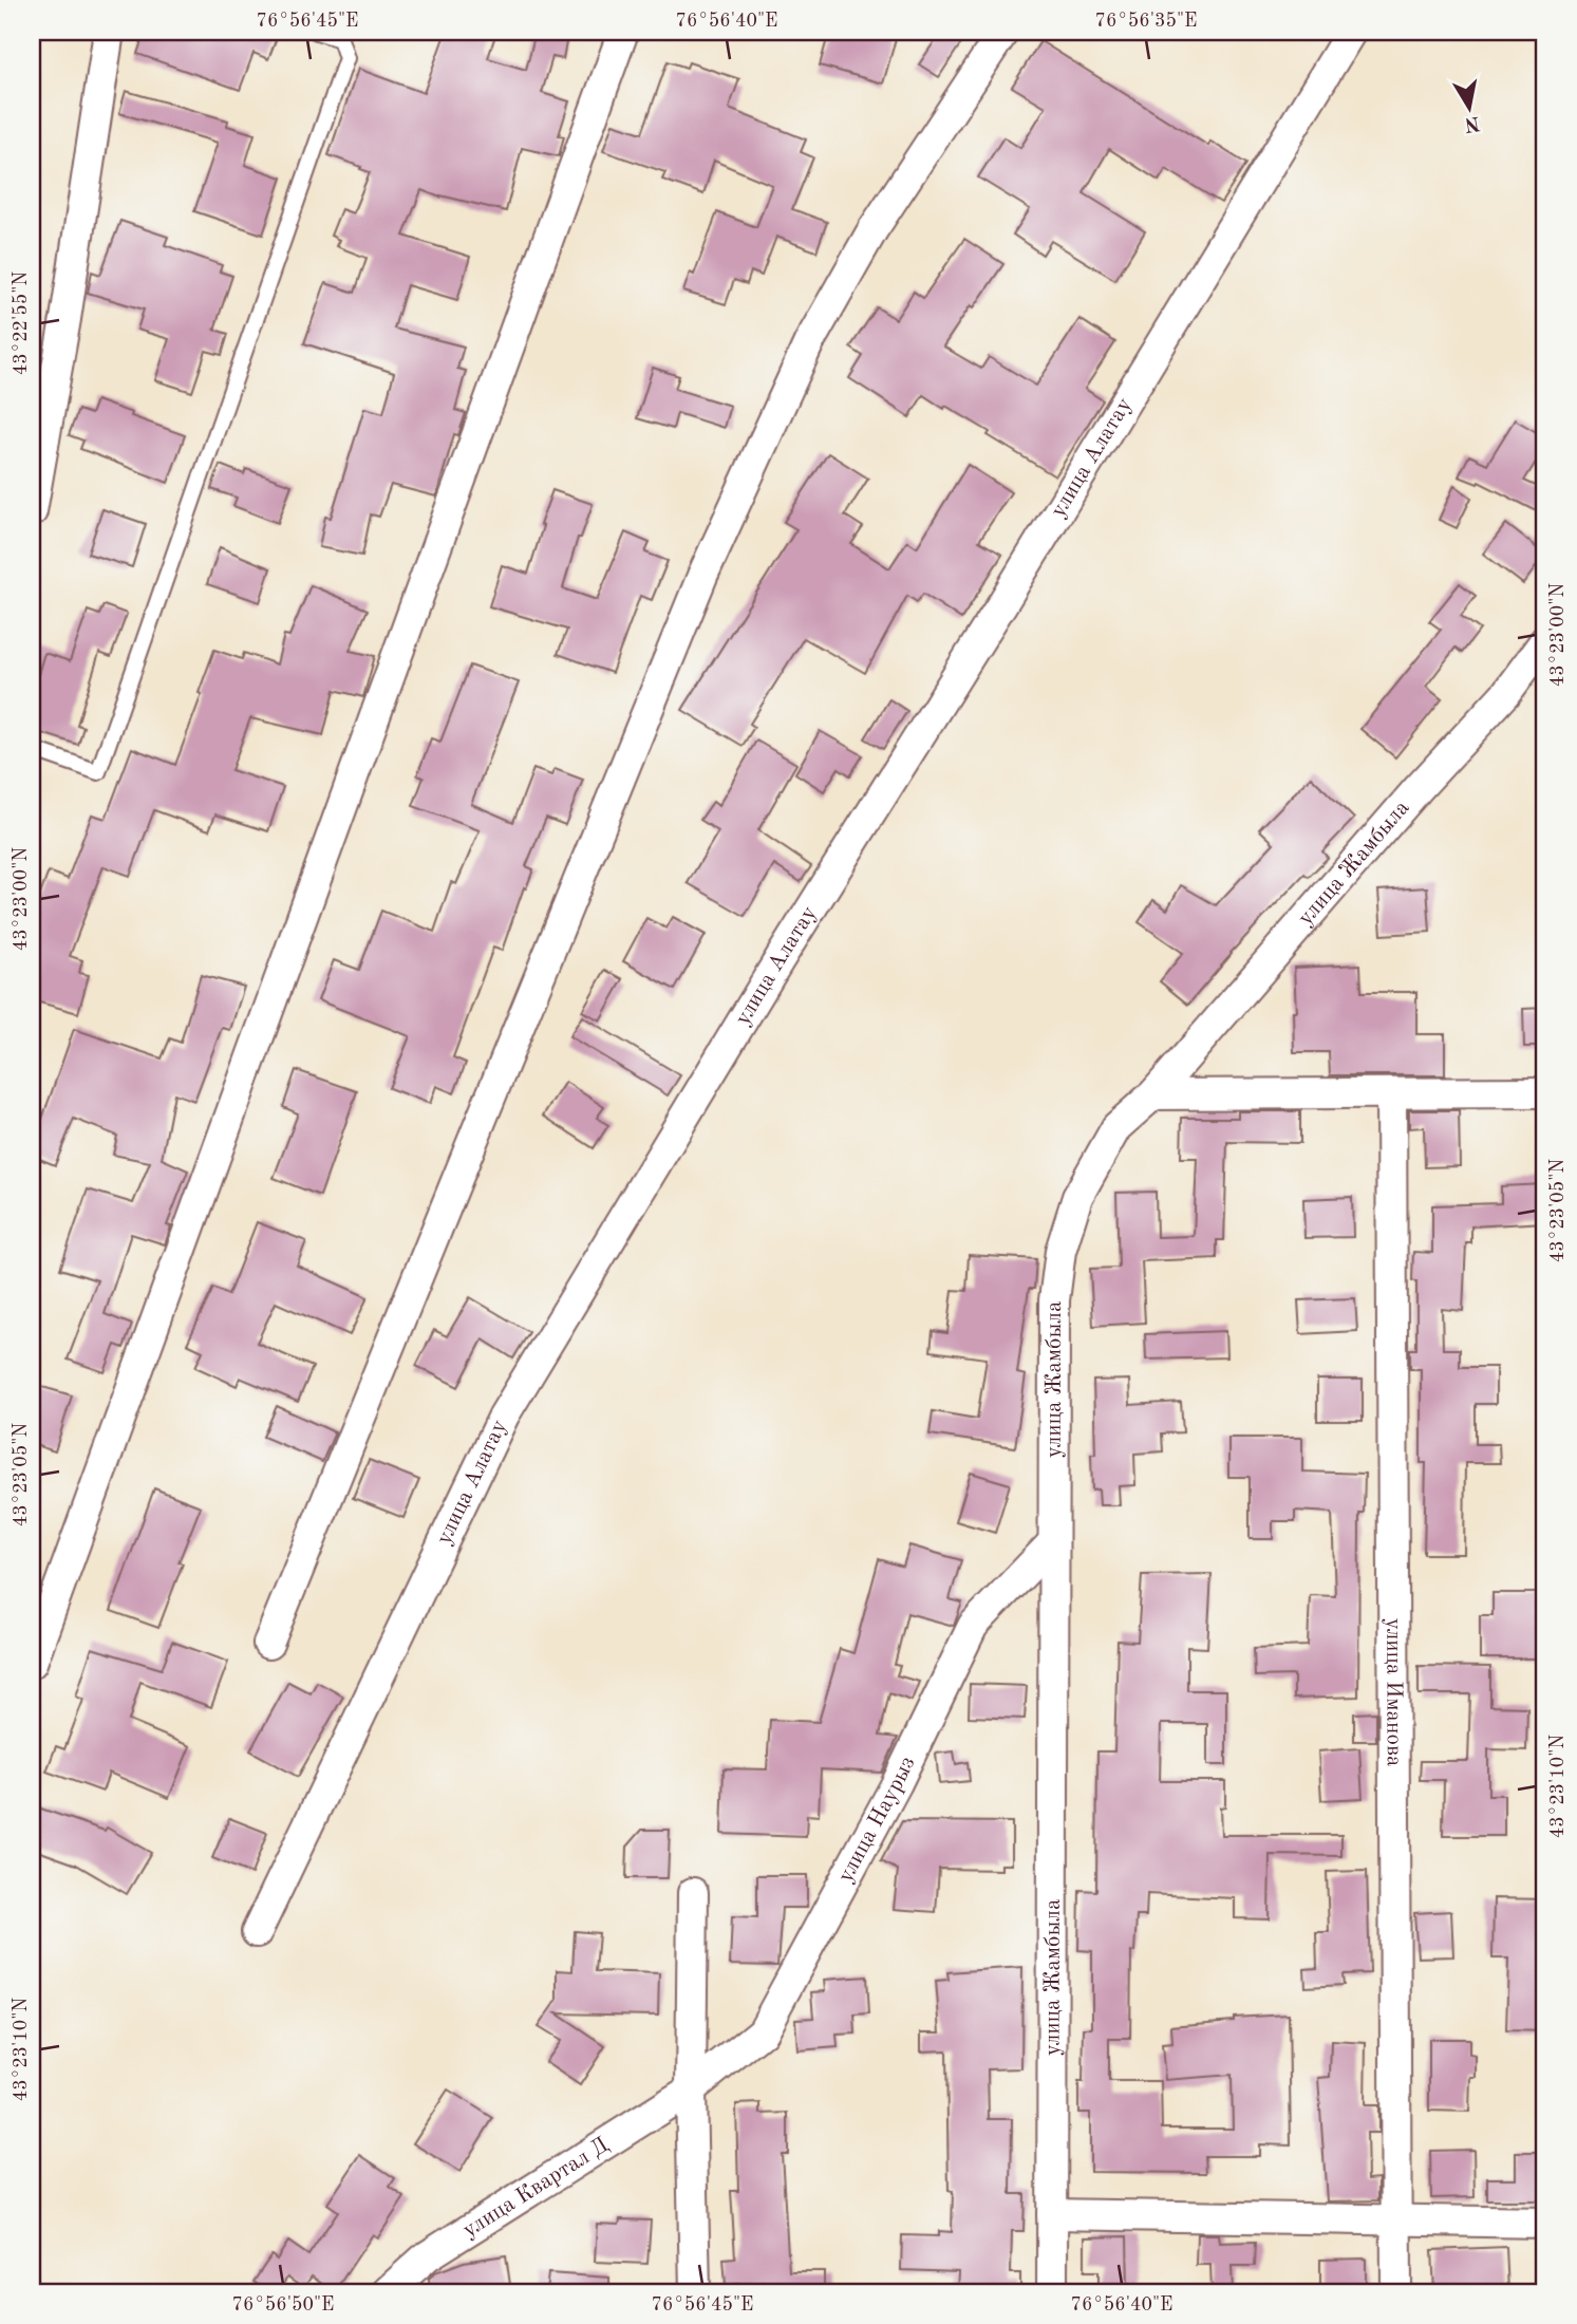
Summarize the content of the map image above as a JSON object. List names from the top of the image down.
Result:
{
  "streets": {
    "street": [
      "улица Алатау",
      "улица Жамбыла",
      "улица Иманова",
      "улица Наурыз",
      "улица Квартал Д"
    ]
  },
  "crossings": [
    ["улица Жамбыла", "улица Наурыз"],
    ["улица Наурыз", "улица Квартал Д"]
  ],
  "north": "bottom",
  "coordinates": [
    "76°56'45\"E",
    "76°56'40\"E",
    "76°56'35\"E",
    "43°22'55\"N",
    "43°23'00\"N",
    "43°23'05\"N",
    "43°23'10\"N",
    "76°56'50\"E"
  ]
}
